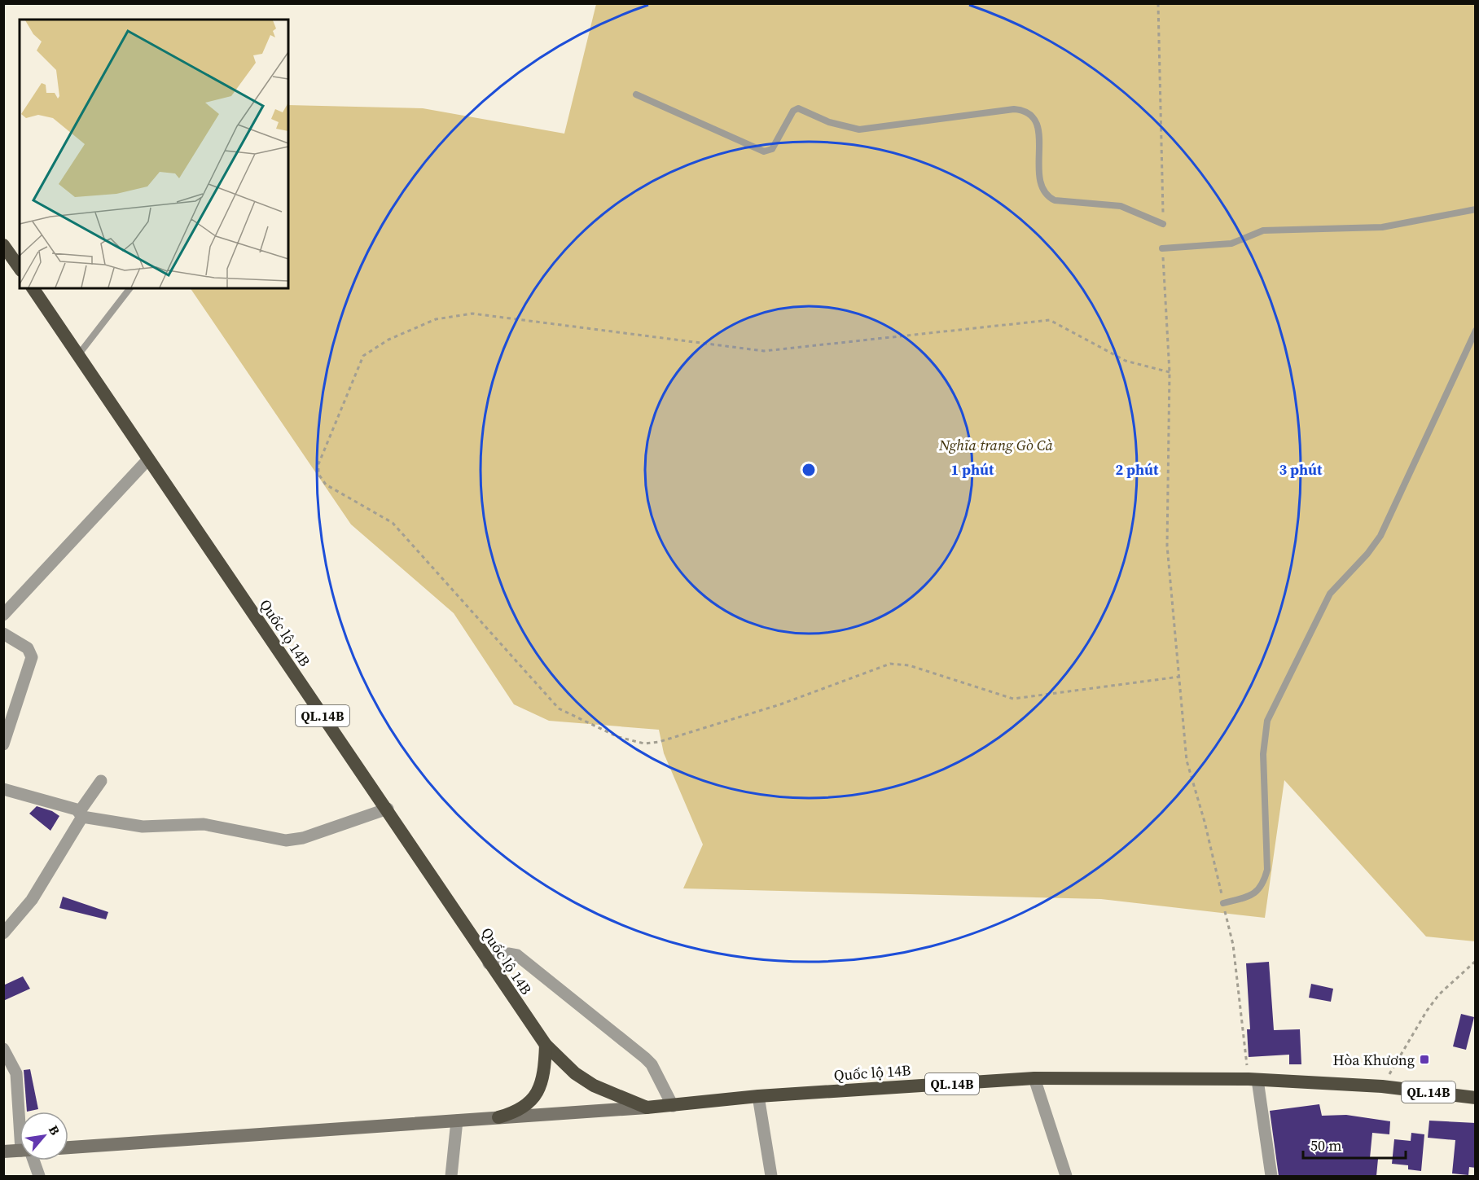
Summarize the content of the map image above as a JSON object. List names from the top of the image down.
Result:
{
  "streets": {
    "highway": ["Quốc lộ 14B", "QL.14B"]
  },
  "crossings": [
    ["Quốc lộ 14B", "QL.14B"]
  ],
  "parks": ["Nghĩa trang Gò Cà"],
  "places": {
    "transit": ["Hòa Khương"]
  },
  "scale_bar": "50 m",
  "north": "top right",
  "rings": ["1 phút", "2 phút", "3 phút"]
}
